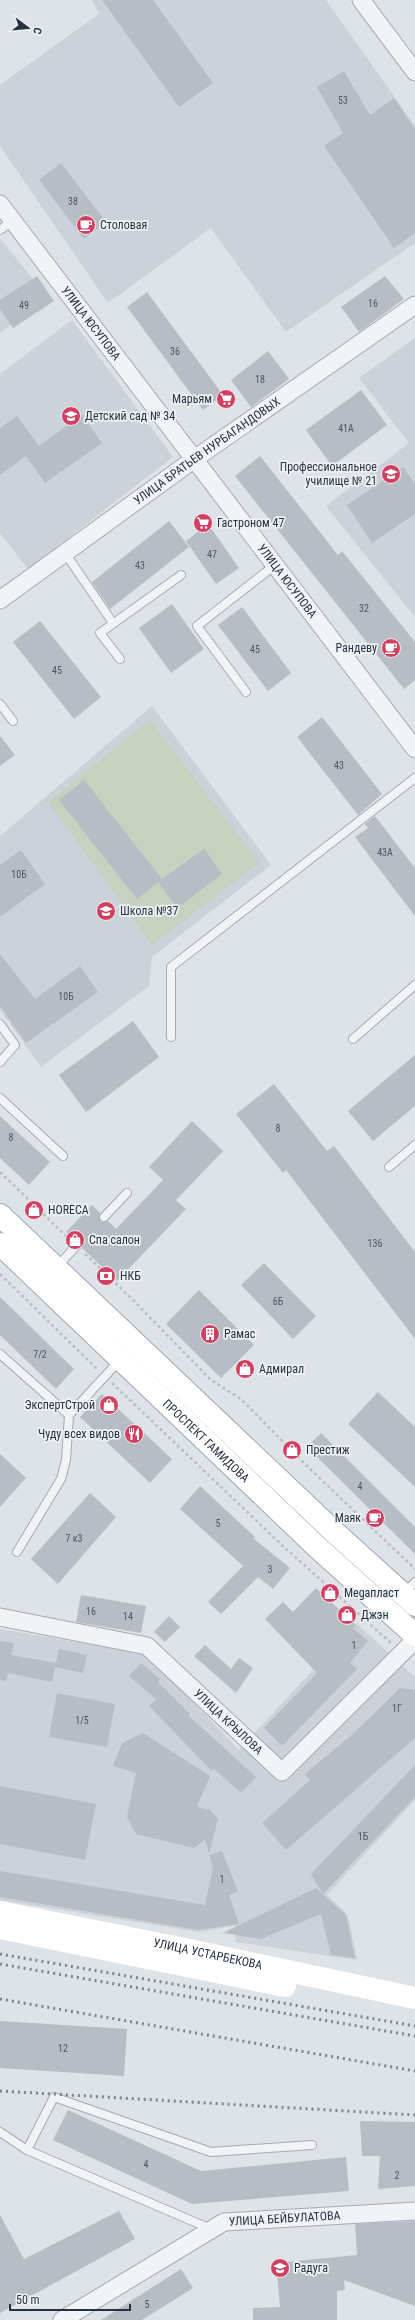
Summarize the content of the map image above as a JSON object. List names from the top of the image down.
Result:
{
  "streets": {
    "main road": ["ПРОСПЕКТ ГАМИДОВА", "УЛИЦА УСТАРБЕКОВА"],
    "street": [
      "УЛИЦА ЮСУПОВА",
      "УЛИЦА БРАТЬЕВ НУРБАГАНДОВЫХ",
      "УЛИЦА КРЫЛОВА",
      "УЛИЦА БЕЙБУЛАТОВА"
    ]
  },
  "crossings": [
    ["УЛИЦА ЮСУПОВА", "УЛИЦА БРАТЬЕВ НУРБАГАНДОВЫХ"]
  ],
  "places": {
    "cafe": ["Столовая", "Рандеву", "Маяк"],
    "supermarket": ["Марьям", "Гастроном 47"],
    "school or university": [
      "Детский сад № 34",
      "Профессиональное училище № 21",
      "Школа №37",
      "Радуга"
    ],
    "shop": [
      "HORECA",
      "Спа салон",
      "Адмирал",
      "ЭкспертСтрой",
      "Престиж",
      "Megaпласт",
      "Джэн"
    ],
    "bank": ["НКБ"],
    "building": ["Рамас"],
    "restaurant": ["Чуду всех видов"]
  },
  "house_numbers": [
    "53",
    "38",
    "16",
    "49",
    "36",
    "18",
    "41А",
    "47",
    "43",
    "32",
    "45",
    "45",
    "43",
    "43А",
    "10Б",
    "10Б",
    "8",
    "8",
    "136",
    "6Б",
    "7/2",
    "4",
    "5",
    "7 к3",
    "3",
    "16",
    "14",
    "1",
    "1Г",
    "1/5",
    "1Б",
    "1",
    "12",
    "4",
    "2",
    "5"
  ],
  "scale_bar": "50 m",
  "north": "right"
}
